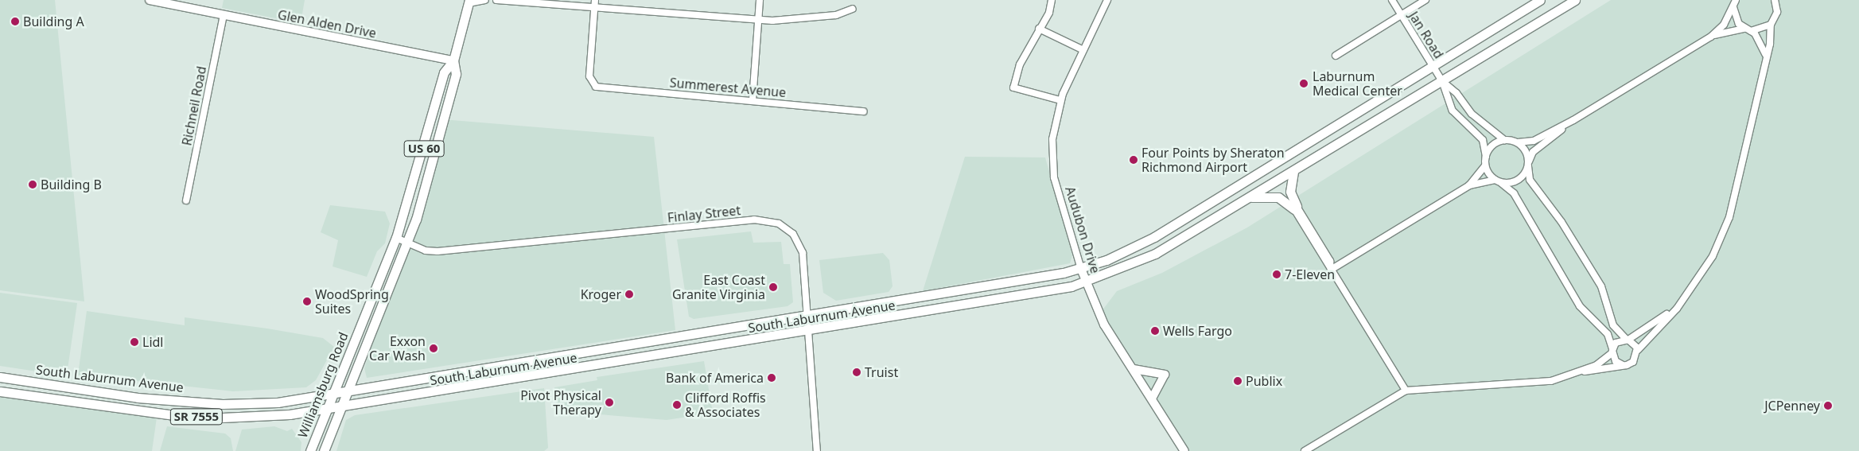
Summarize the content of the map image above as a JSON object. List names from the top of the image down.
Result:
{
  "streets": {
    "main road": [
      "US 60",
      "South Laburnum Avenue",
      "Williamsburg Road",
      "SR 7555"
    ],
    "street": [
      "Glen Alden Drive",
      "Jan Road",
      "Summerest Avenue",
      "Richneil Road",
      "Finlay Street",
      "Audubon Drive"
    ]
  },
  "crossings": [
    ["Glen Alden Drive", "Richneil Road"],
    ["Glen Alden Drive", "Williamsburg Road"],
    ["Jan Road", "South Laburnum Avenue"],
    ["Finlay Street", "South Laburnum Avenue"],
    ["Finlay Street", "Williamsburg Road"],
    ["Audubon Drive", "South Laburnum Avenue"],
    ["South Laburnum Avenue", "Williamsburg Road"]
  ],
  "places": [
    "Building A",
    "Laburnum Medical Center",
    "Four Points by Sheraton Richmond Airport",
    "Building B",
    "7-Eleven",
    "East Coast Granite Virginia",
    "Kroger",
    "WoodSpring Suites",
    "Wells Fargo",
    "Lidl",
    "Exxon Car Wash",
    "Truist",
    "Bank of America",
    "Publix",
    "Pivot Physical Therapy",
    "Clifford Roffis & Associates",
    "JCPenney"
  ]
}
